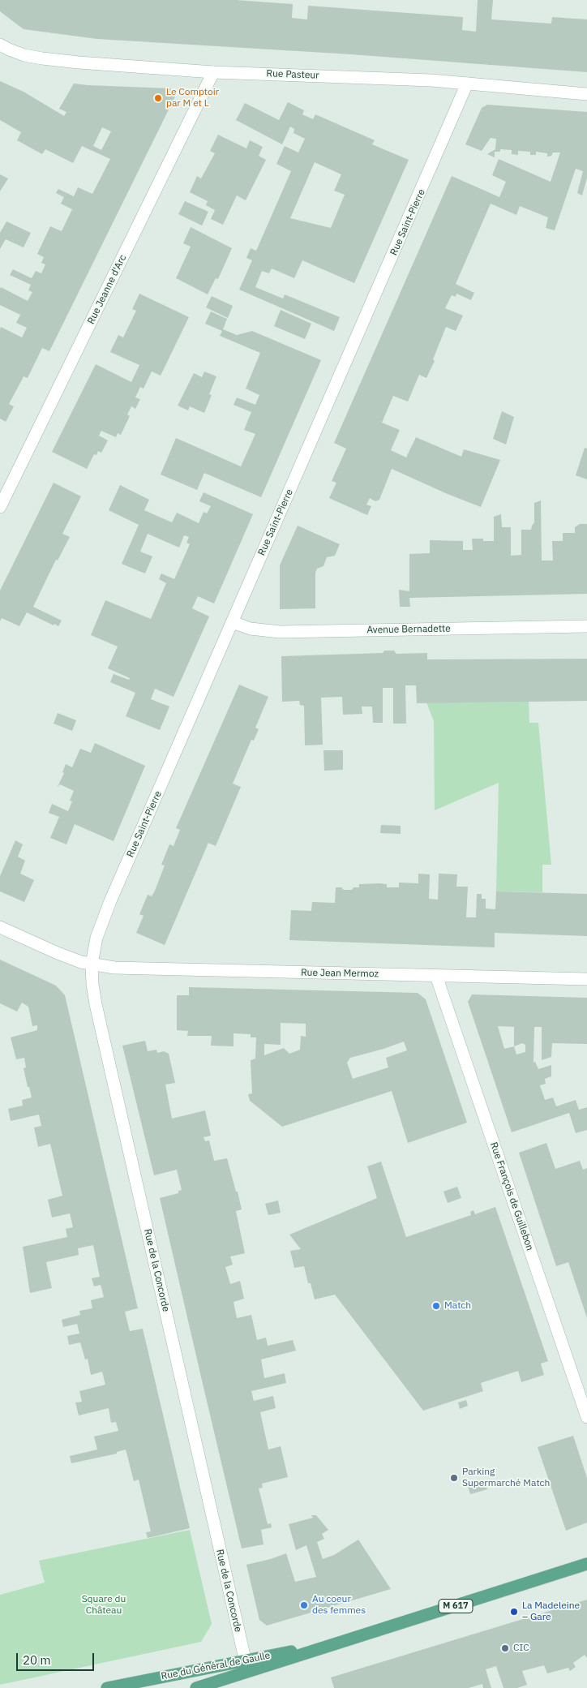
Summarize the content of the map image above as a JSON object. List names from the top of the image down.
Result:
{
  "streets": {
    "main road": ["M 617", "Rue du Général de Gaulle"],
    "street": [
      "Rue Pasteur",
      "Rue Saint-Pierre",
      "Rue Jeanne d'Arc",
      "Avenue Bernadette",
      "Rue Jean Mermoz",
      "Rue François de Guillebon",
      "Rue de la Concorde"
    ]
  },
  "crossings": [
    ["Rue Pasteur", "Rue Saint-Pierre"],
    ["Rue Pasteur", "Rue Jeanne d'Arc"],
    ["Rue Saint-Pierre", "Avenue Bernadette"],
    ["Rue Saint-Pierre", "Rue Jean Mermoz"],
    ["Rue Saint-Pierre", "Rue de la Concorde"],
    ["Rue Jean Mermoz", "Rue François de Guillebon"],
    ["Rue Jean Mermoz", "Rue de la Concorde"],
    ["Rue de la Concorde", "Rue du Général de Gaulle"]
  ],
  "parks": ["Square du Château"],
  "places": [
    "Le Comptoir par M et L",
    "Match",
    "Parking Supermarché Match",
    "Au coeur des femmes",
    "La Madeleine – Gare",
    "CIC"
  ],
  "scale_bar": "20 m"
}
